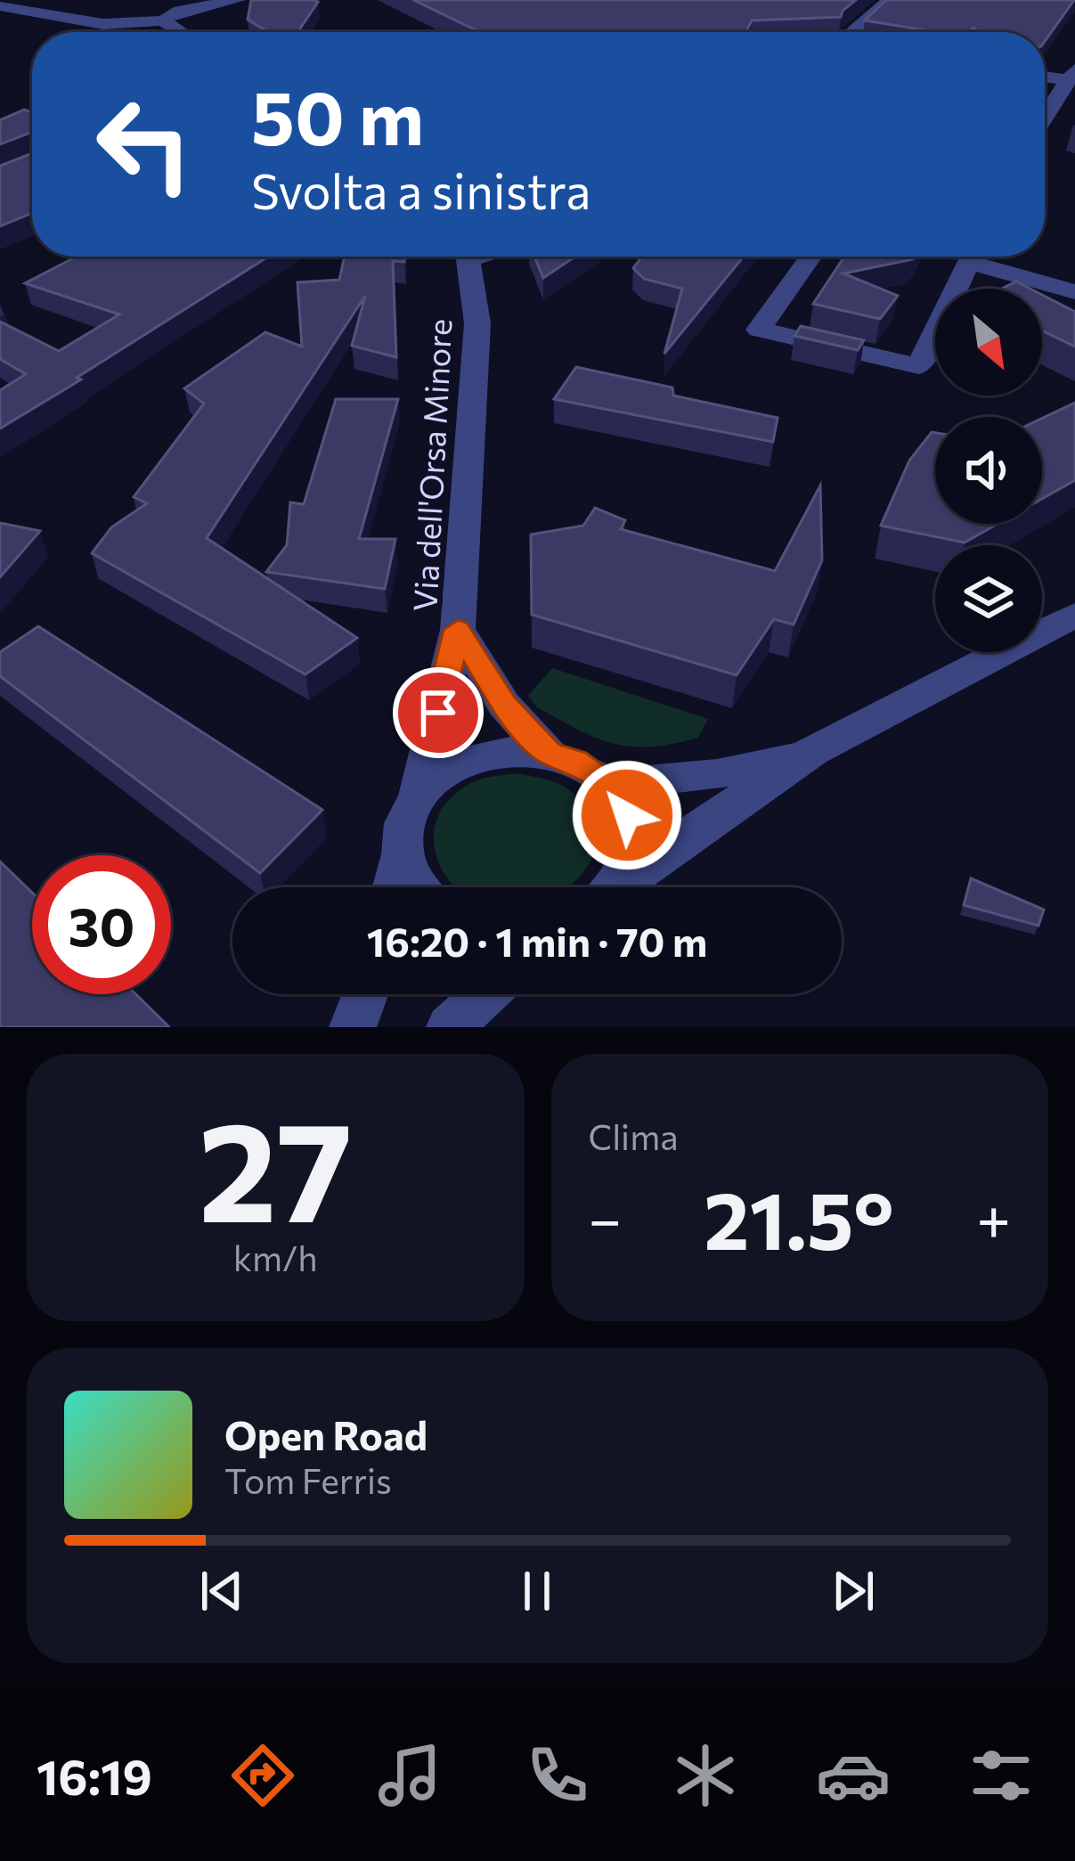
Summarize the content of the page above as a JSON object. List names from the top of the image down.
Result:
{
  "streets": {
    "street": ["Via dell'Orsa Minore"]
  },
  "north": "bottom right",
  "page": {
    "turn": ["50 m", "Svolta a sinistra"],
    "limit": "30",
    "trip": "16:20 · 1 min · 70 m",
    "tile": [
      ["27", "km/h"],
      "Clima"
    ],
    "heat": ["−", "21.5°", "+"],
    "song": ["Open Road", "Tom Ferris"],
    "tabs": "16:19"
  }
}
